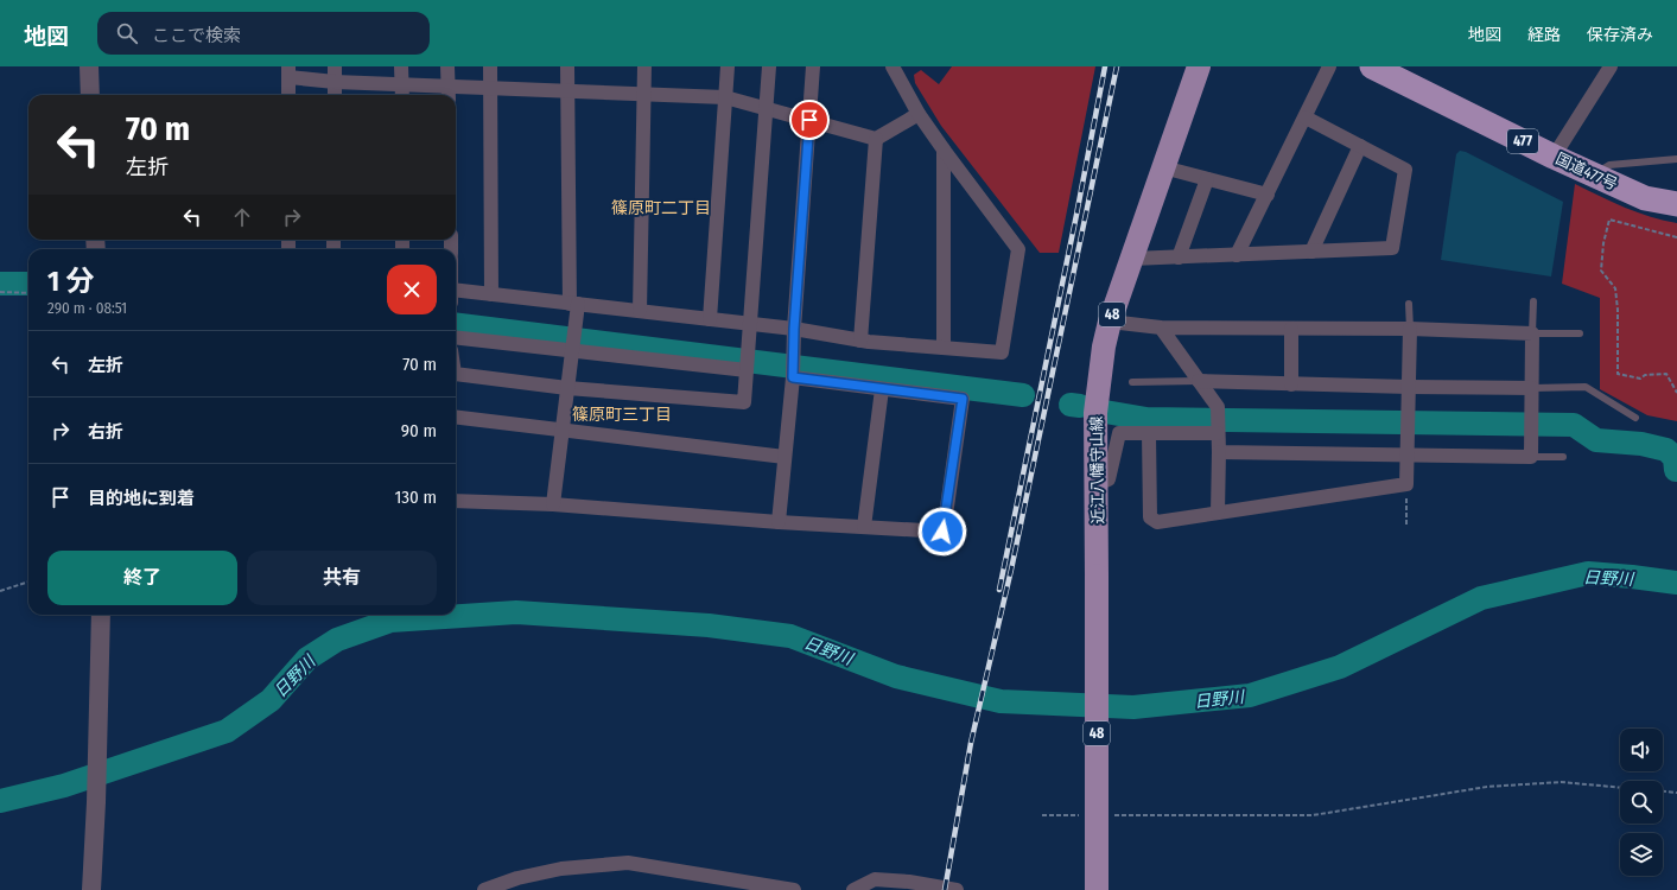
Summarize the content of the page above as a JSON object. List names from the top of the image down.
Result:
{
  "streets": {
    "highway": ["477", "国道477号"],
    "main road": ["48", "近江八幡守山線"]
  },
  "districts": ["篠原町二丁目", "篠原町三丁目"],
  "water": ["日野川"],
  "page": {
    "header": "地図",
    "search": "ここで検索",
    "nav": ["地図", "経路", "保存済み"],
    "turn": ["70 m", "左折"],
    "heading": ["1 分", "290 m · 08:51"],
    "list": [
      {
        "name": "左折",
        "value": "70 m"
      },
      {
        "name": "右折",
        "value": "90 m"
      },
      {
        "name": "目的地に到着",
        "value": "130 m"
      }
    ],
    "buttons": ["終了", "共有"]
  }
}
